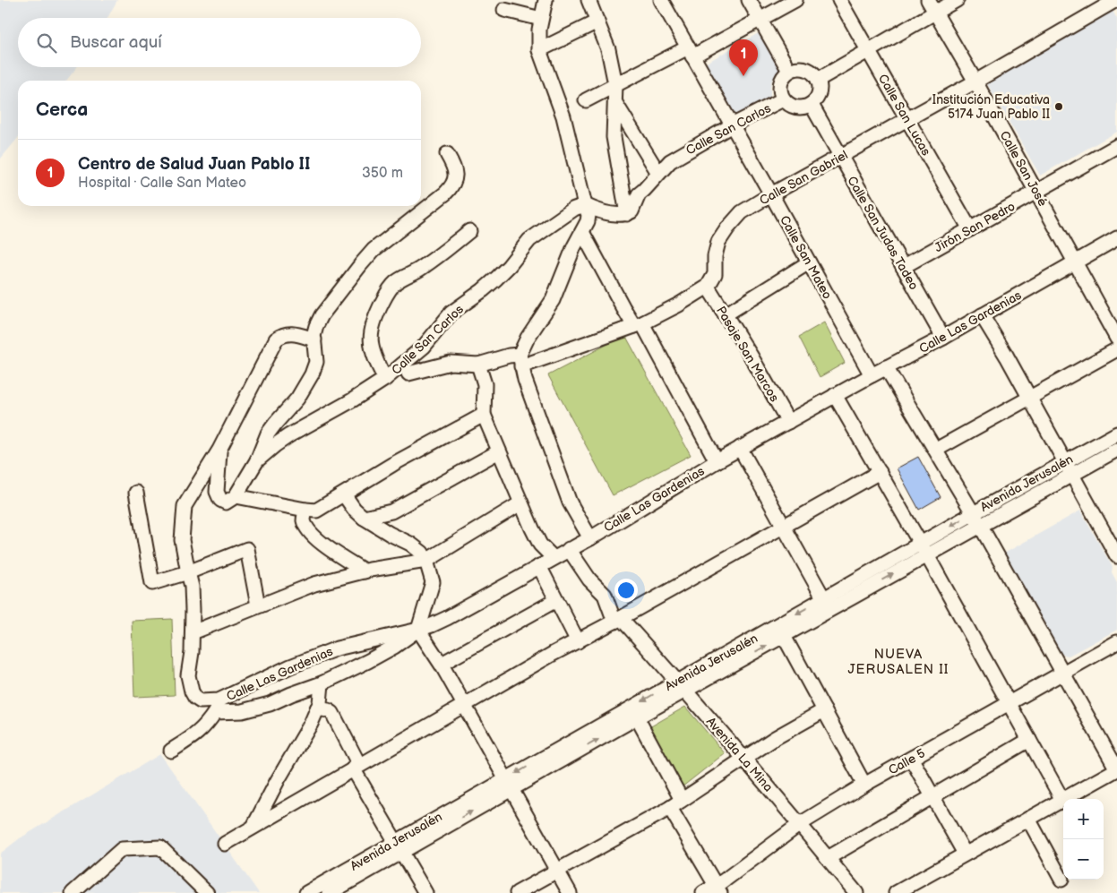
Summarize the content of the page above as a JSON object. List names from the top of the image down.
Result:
{
  "streets": {
    "street": [
      "Calle San Lucas",
      "Calle San Carlos",
      "Calle San José",
      "Calle San Gabriel",
      "Jirón San Pedro",
      "Calle San Judas Tadeo",
      "Calle San Mateo",
      "Calle Las Gardenias",
      "Pasaje San Marcos",
      "Avenida Jerusalén",
      "Avenida La Mina",
      "Calle 5"
    ]
  },
  "crossings": [
    ["Calle San Lucas", "Calle San Gabriel"],
    ["Calle San Lucas", "Jirón San Pedro"],
    ["Calle San Carlos", "Calle San Judas Tadeo"],
    ["Calle San Carlos", "Calle San Mateo"],
    ["Calle San José", "Calle San Gabriel"],
    ["Calle San José", "Jirón San Pedro"],
    ["Calle San José", "Calle Las Gardenias"],
    ["Calle San Gabriel", "Calle San Judas Tadeo"],
    ["Calle San Gabriel", "Calle San Mateo"],
    ["Calle San Gabriel", "Pasaje San Marcos"],
    ["Jirón San Pedro", "Calle San Judas Tadeo"],
    ["Calle San Judas Tadeo", "Calle Las Gardenias"],
    ["Calle San Mateo", "Calle Las Gardenias"],
    ["Calle Las Gardenias", "Pasaje San Marcos"],
    ["Avenida Jerusalén", "Avenida La Mina"],
    ["Avenida La Mina", "Calle 5"]
  ],
  "districts": ["NUEVA JERUSALEN II"],
  "places": ["Institución Educativa 5174 Juan Pablo II"],
  "page": {
    "search": "Buscar aquí",
    "pins": "1",
    "heading": "Cerca",
    "list": [
      {
        "mark": "1",
        "name": "Centro de Salud Juan Pablo II",
        "note": "Hospital · Calle San Mateo",
        "value": "350 m"
      }
    ],
    "map_buttons": ["+", "−"]
  }
}
